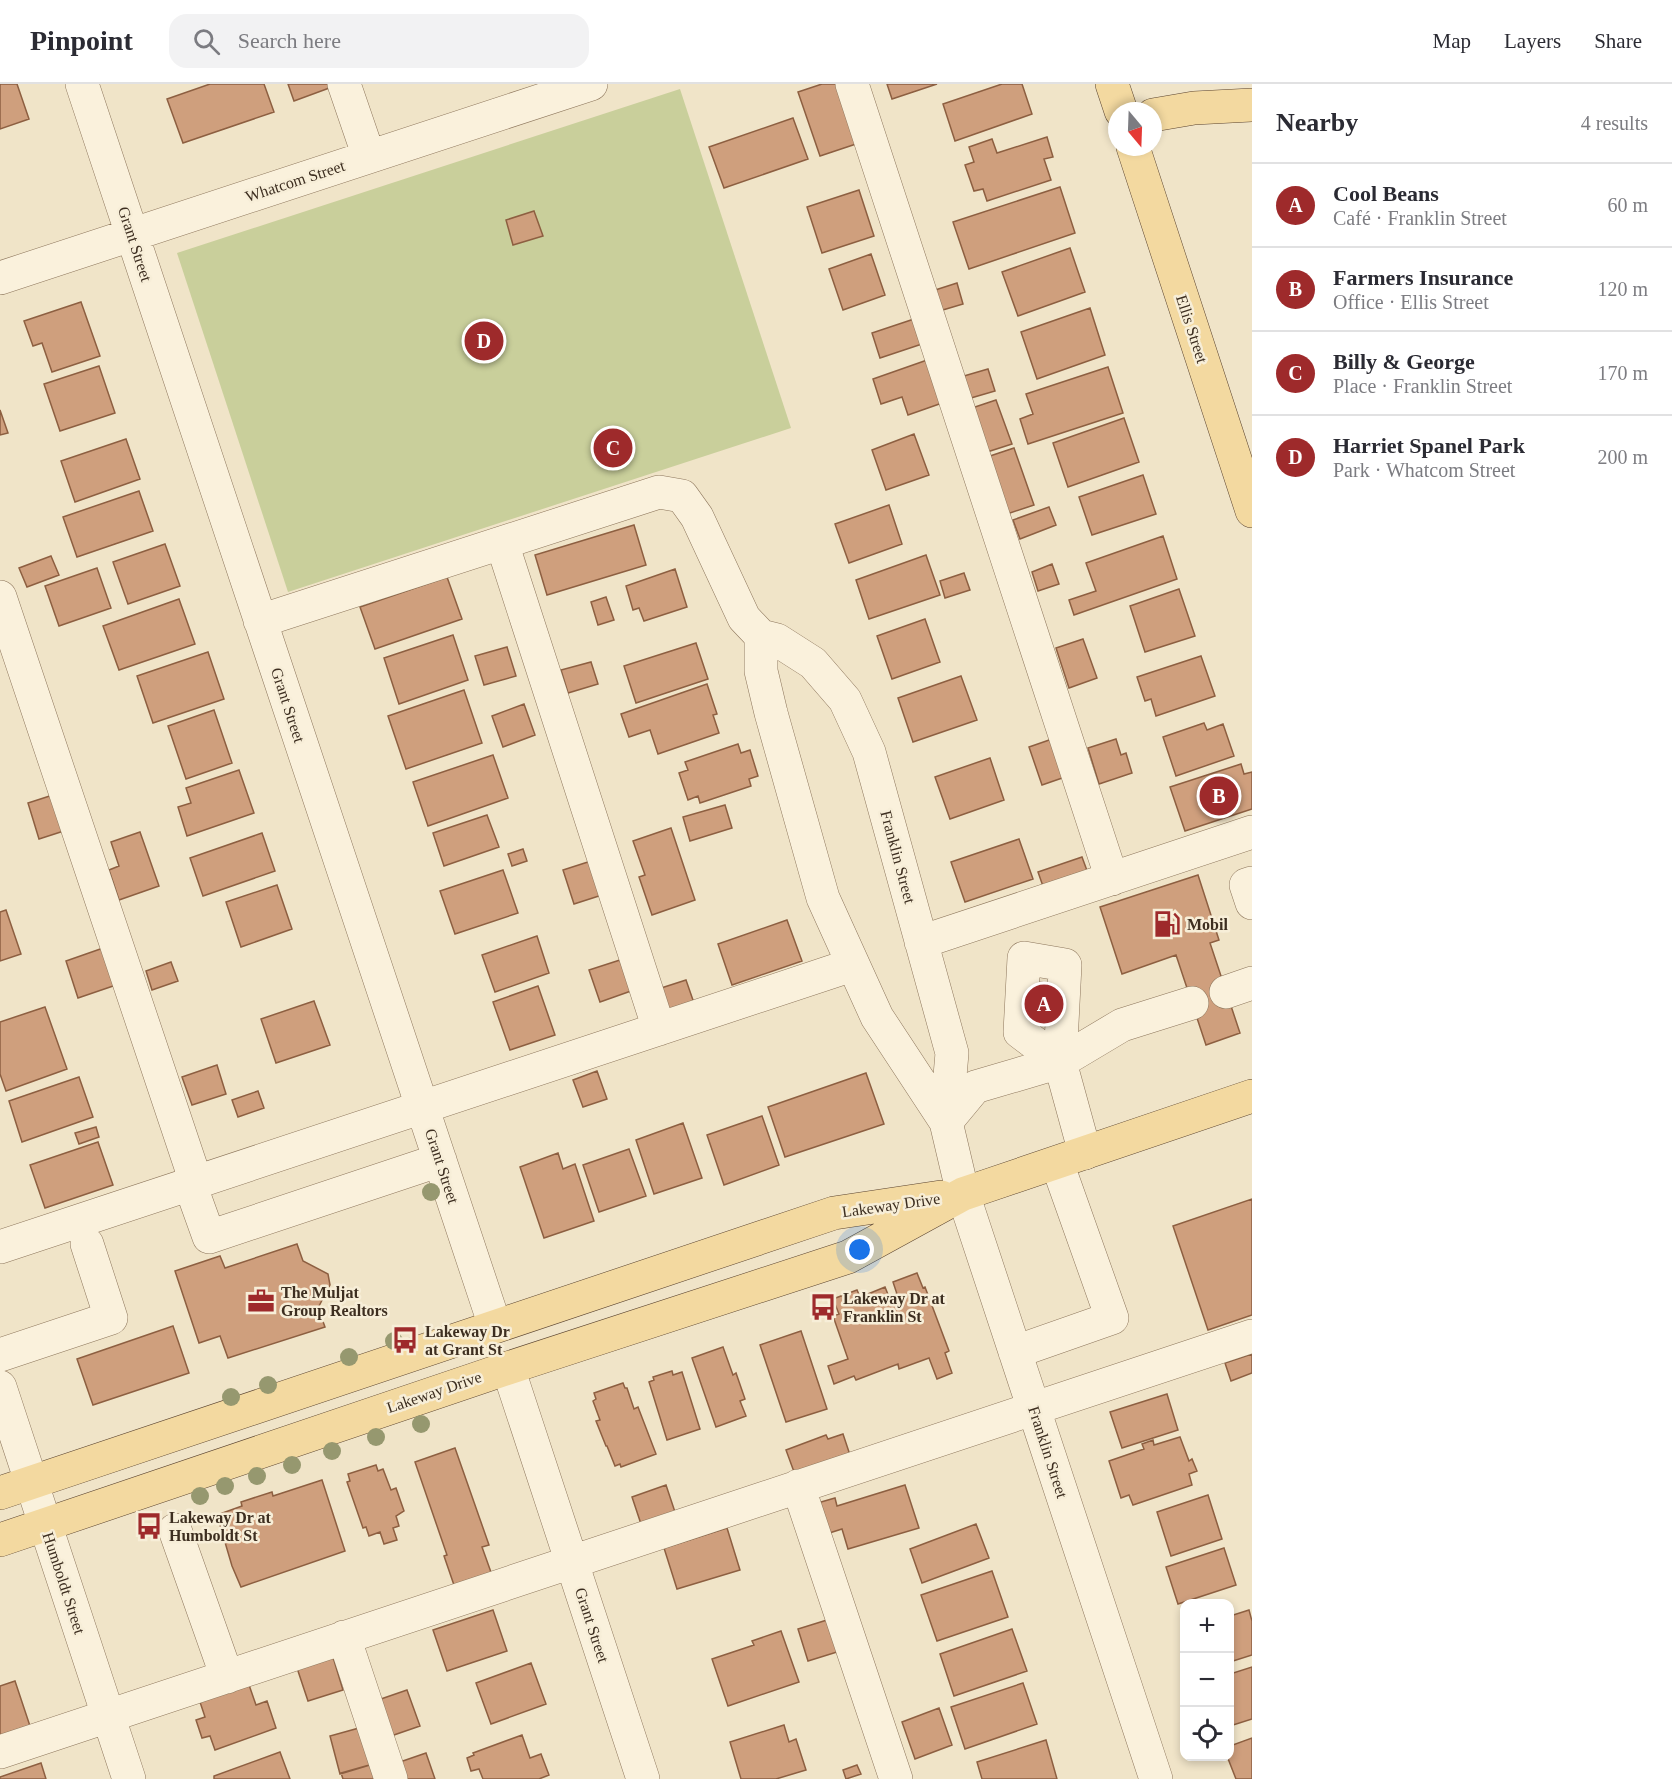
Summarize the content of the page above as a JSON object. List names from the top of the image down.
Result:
{
  "streets": {
    "main road": ["Ellis Street", "Lakeway Drive"],
    "street": [
      "Whatcom Street",
      "Grant Street",
      "Franklin Street",
      "Humboldt Street"
    ]
  },
  "crossings": [
    ["Whatcom Street", "Grant Street"],
    ["Grant Street", "Lakeway Drive"],
    ["Franklin Street", "Lakeway Drive"],
    ["Lakeway Drive", "Humboldt Street"]
  ],
  "places": {
    "fuel station": ["Mobil"],
    "office": ["The Muljat Group Realtors"],
    "bus stop": ["Lakeway Dr at Franklin St", "Lakeway Dr at Grant St", "Lakeway Dr at Humboldt St"]
  },
  "north": "bottom",
  "page": {
    "header": "Pinpoint",
    "search": "Search here",
    "nav": ["Map", "Layers", "Share"],
    "heading": ["Nearby", "4 results"],
    "list": [
      {
        "mark": "A",
        "name": "Cool Beans",
        "note": "Café · Franklin Street",
        "value": "60 m"
      },
      {
        "mark": "B",
        "name": "Farmers Insurance",
        "note": "Office · Ellis Street",
        "value": "120 m"
      },
      {
        "mark": "C",
        "name": "Billy & George",
        "note": "Place · Franklin Street",
        "value": "170 m"
      },
      {
        "mark": "D",
        "name": "Harriet Spanel Park",
        "note": "Park · Whatcom Street",
        "value": "200 m"
      }
    ],
    "pins": [
      "D",
      "C",
      "B",
      "A"
    ],
    "map_buttons": ["+", "−"]
  }
}
